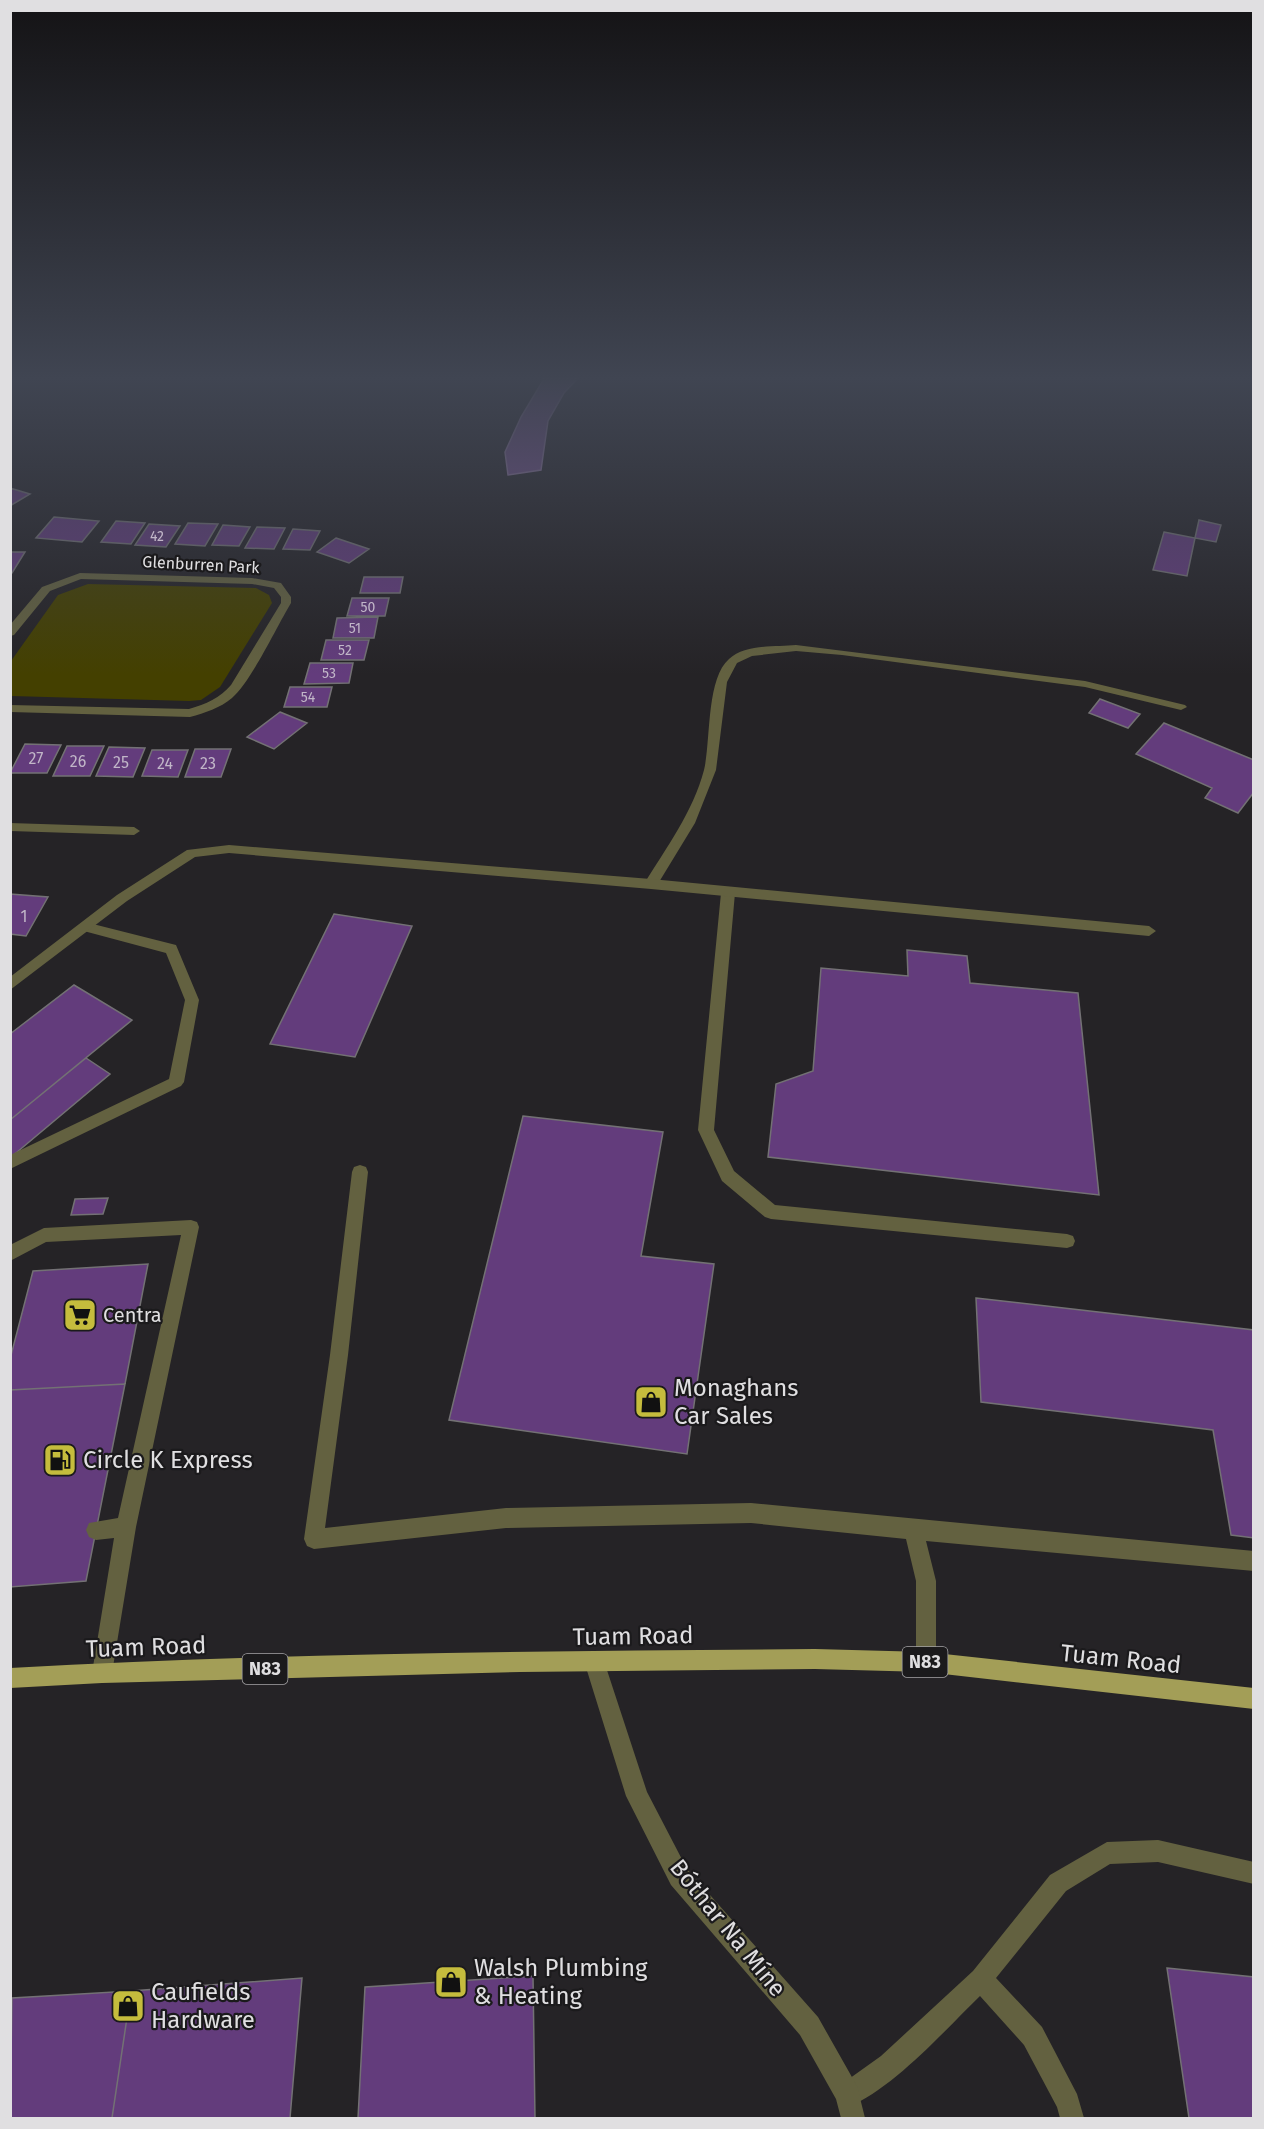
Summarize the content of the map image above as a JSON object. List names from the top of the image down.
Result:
{
  "streets": {
    "main road": ["Tuam Road", "N83"],
    "street": ["Glenburren Park", "Bóthar Na Míne"]
  },
  "crossings": [
    ["Tuam Road", "Bóthar Na Míne"]
  ],
  "places": {
    "supermarket": ["Centra"],
    "shop": ["Monaghans Car Sales", "Walsh Plumbing & Heating", "Caufields Hardware"],
    "fuel station": ["Circle K Express"]
  },
  "house_numbers": [
    "42",
    "50",
    "51",
    "52",
    "53",
    "54",
    "27",
    "26",
    "25",
    "24",
    "23",
    "1"
  ]
}
